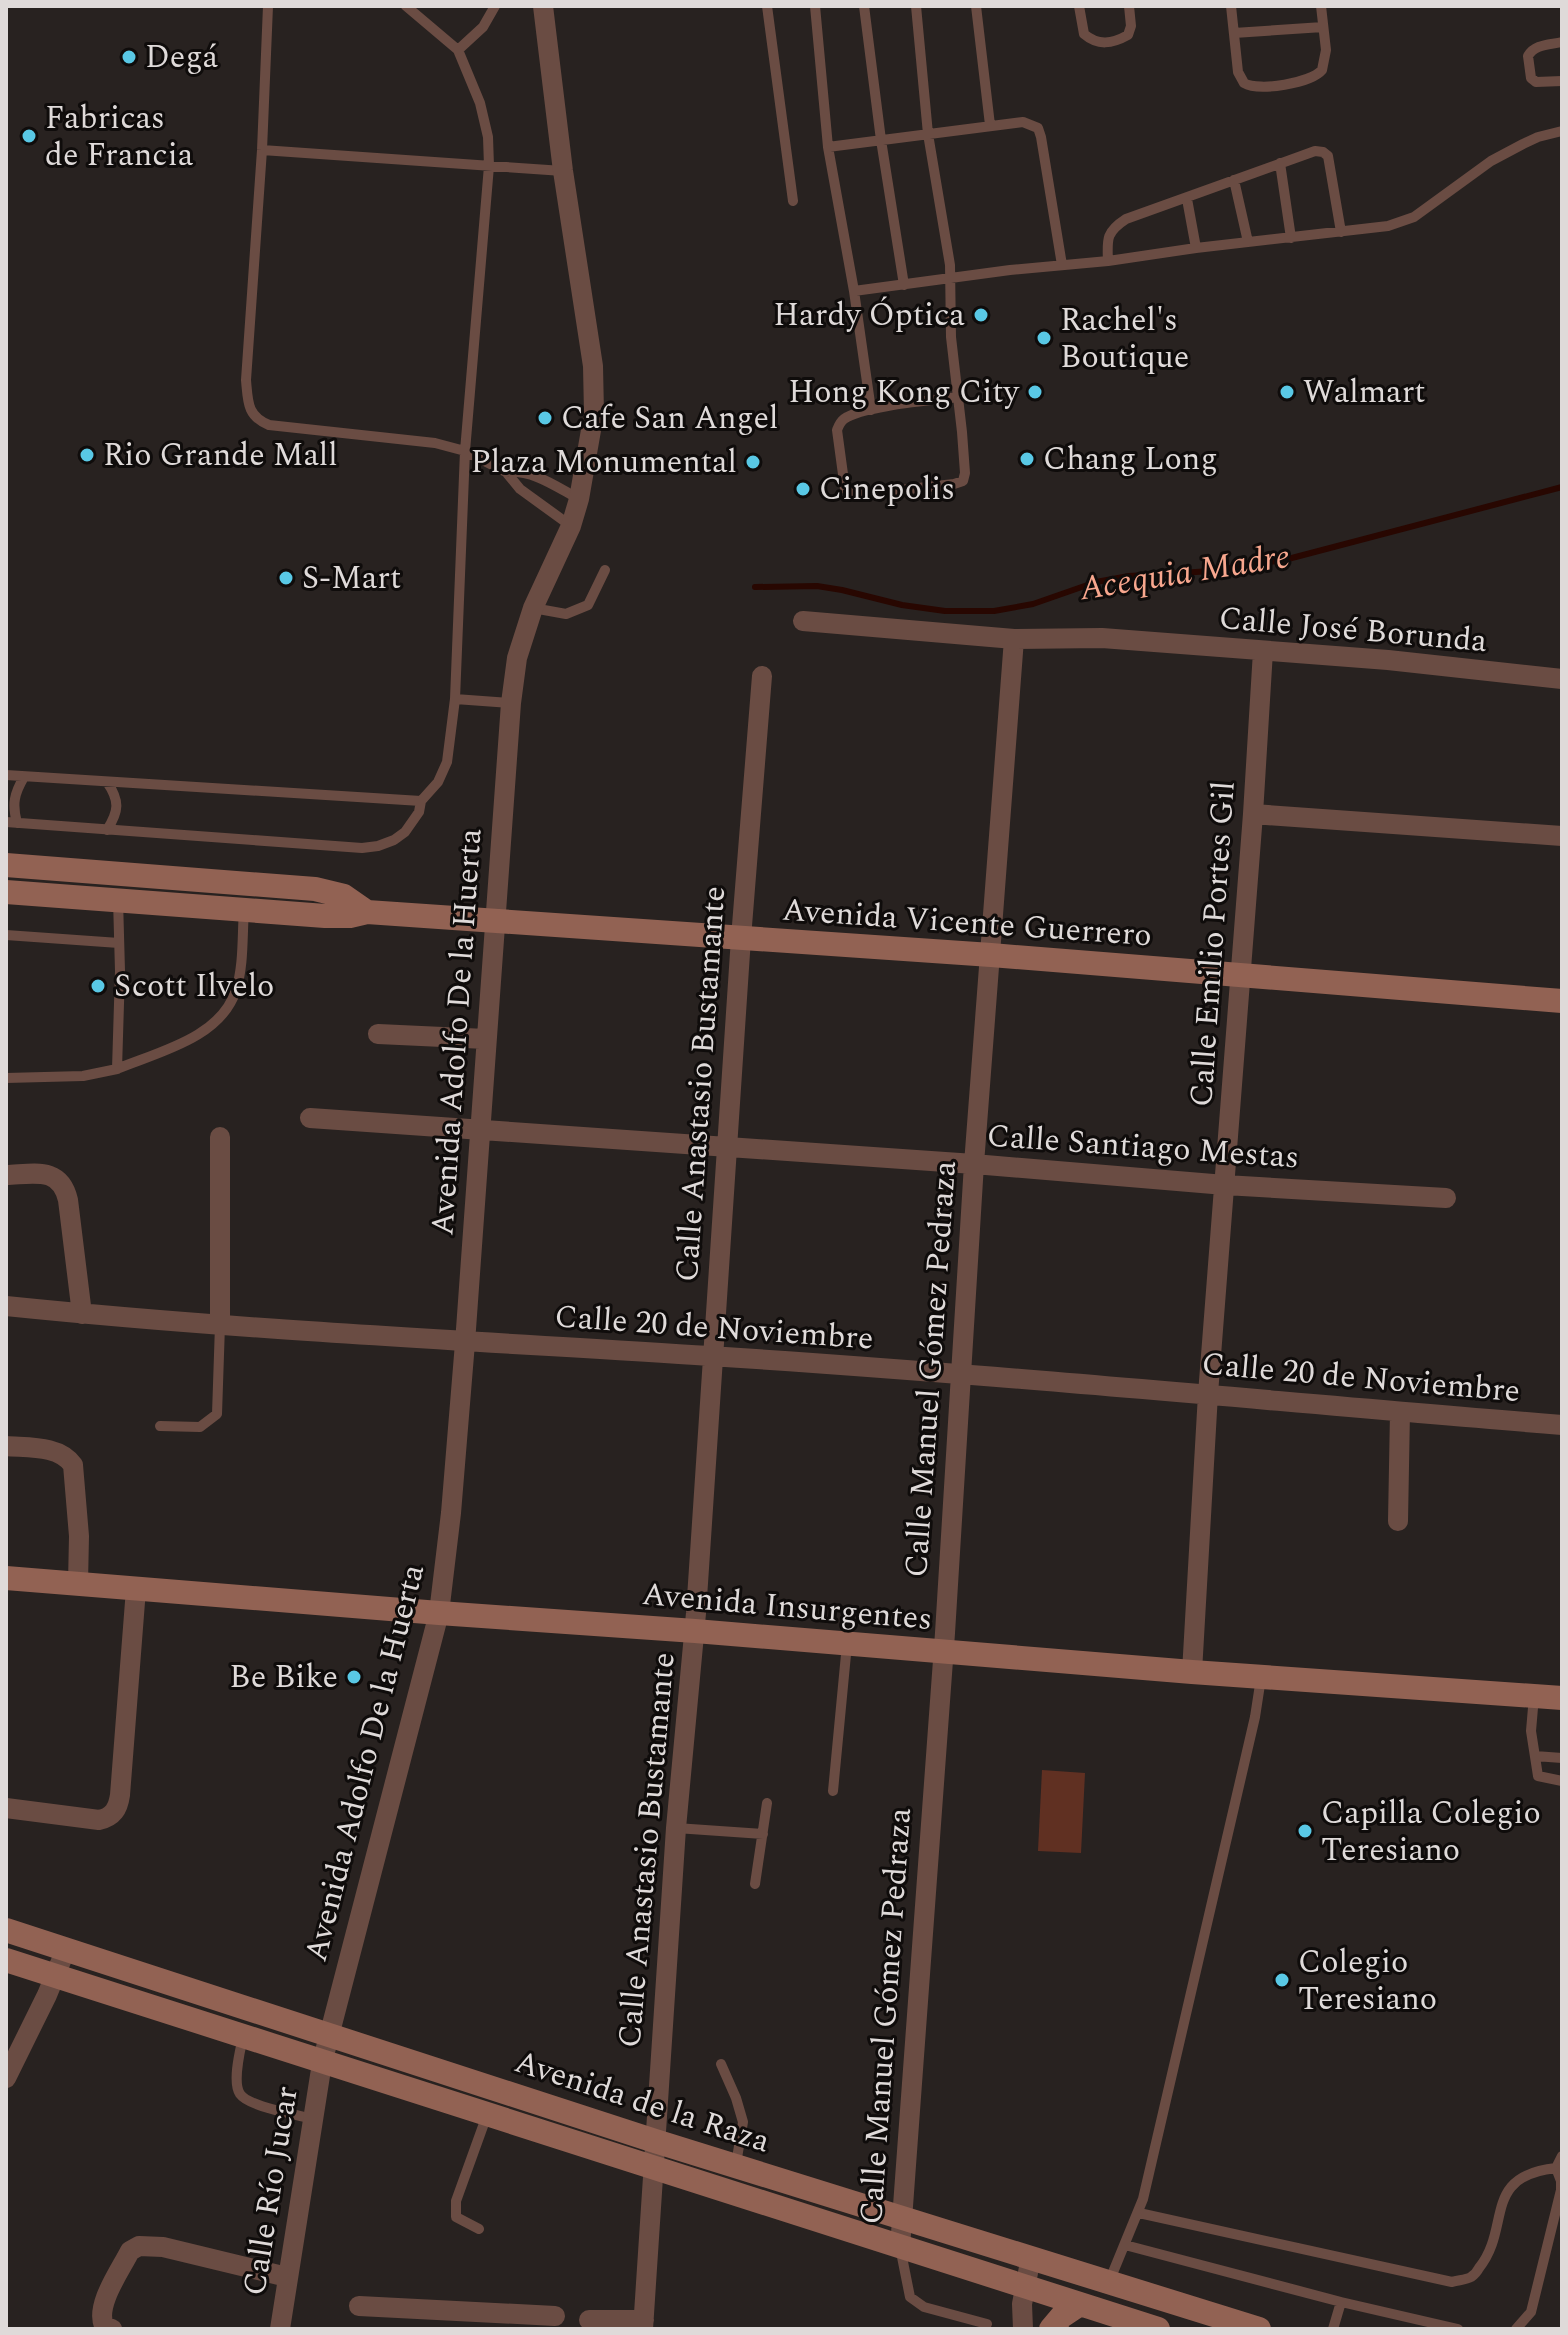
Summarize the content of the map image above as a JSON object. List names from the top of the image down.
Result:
{
  "streets": {
    "street": [
      "Calle José Borunda",
      "Avenida Vicente Guerrero",
      "Calle Emilio Portes Gil",
      "Avenida Adolfo De la Huerta",
      "Calle Anastasio Bustamante",
      "Calle Santiago Mestas",
      "Calle 20 de Noviembre",
      "Calle Manuel Gómez Pedraza",
      "Avenida Insurgentes",
      "Avenida de la Raza",
      "Calle Río Jucar"
    ]
  },
  "crossings": [
    ["Calle José Borunda", "Calle Emilio Portes Gil"],
    ["Calle José Borunda", "Calle Manuel Gómez Pedraza"],
    ["Avenida Vicente Guerrero", "Calle Emilio Portes Gil"],
    ["Avenida Vicente Guerrero", "Avenida Adolfo De la Huerta"],
    ["Avenida Vicente Guerrero", "Calle Anastasio Bustamante"],
    ["Avenida Vicente Guerrero", "Calle Manuel Gómez Pedraza"],
    ["Calle Emilio Portes Gil", "Calle Santiago Mestas"],
    ["Calle Emilio Portes Gil", "Calle 20 de Noviembre"],
    ["Calle Emilio Portes Gil", "Avenida Insurgentes"],
    ["Avenida Adolfo De la Huerta", "Calle Santiago Mestas"],
    ["Avenida Adolfo De la Huerta", "Calle 20 de Noviembre"],
    ["Avenida Adolfo De la Huerta", "Avenida Insurgentes"],
    ["Avenida Adolfo De la Huerta", "Avenida de la Raza"],
    ["Avenida Adolfo De la Huerta", "Calle Río Jucar"],
    ["Calle Anastasio Bustamante", "Calle Santiago Mestas"],
    ["Calle Anastasio Bustamante", "Calle 20 de Noviembre"],
    ["Calle Anastasio Bustamante", "Avenida Insurgentes"],
    ["Calle Anastasio Bustamante", "Avenida de la Raza"],
    ["Calle Santiago Mestas", "Calle Manuel Gómez Pedraza"],
    ["Calle 20 de Noviembre", "Calle Manuel Gómez Pedraza"],
    ["Calle Manuel Gómez Pedraza", "Avenida Insurgentes"],
    ["Calle Manuel Gómez Pedraza", "Avenida de la Raza"],
    ["Avenida de la Raza", "Calle Río Jucar"]
  ],
  "water": ["Acequia Madre"],
  "places": [
    "Degá",
    "Fabricas de Francia",
    "Hardy Óptica",
    "Rachel's Boutique",
    "Hong Kong City",
    "Walmart",
    "Cafe San Angel",
    "Rio Grande Mall",
    "Chang Long",
    "Plaza Monumental",
    "Cinepolis",
    "S-Mart",
    "Scott Ilvelo",
    "Be Bike",
    "Capilla Colegio Teresiano",
    "Colegio Teresiano"
  ]
}
